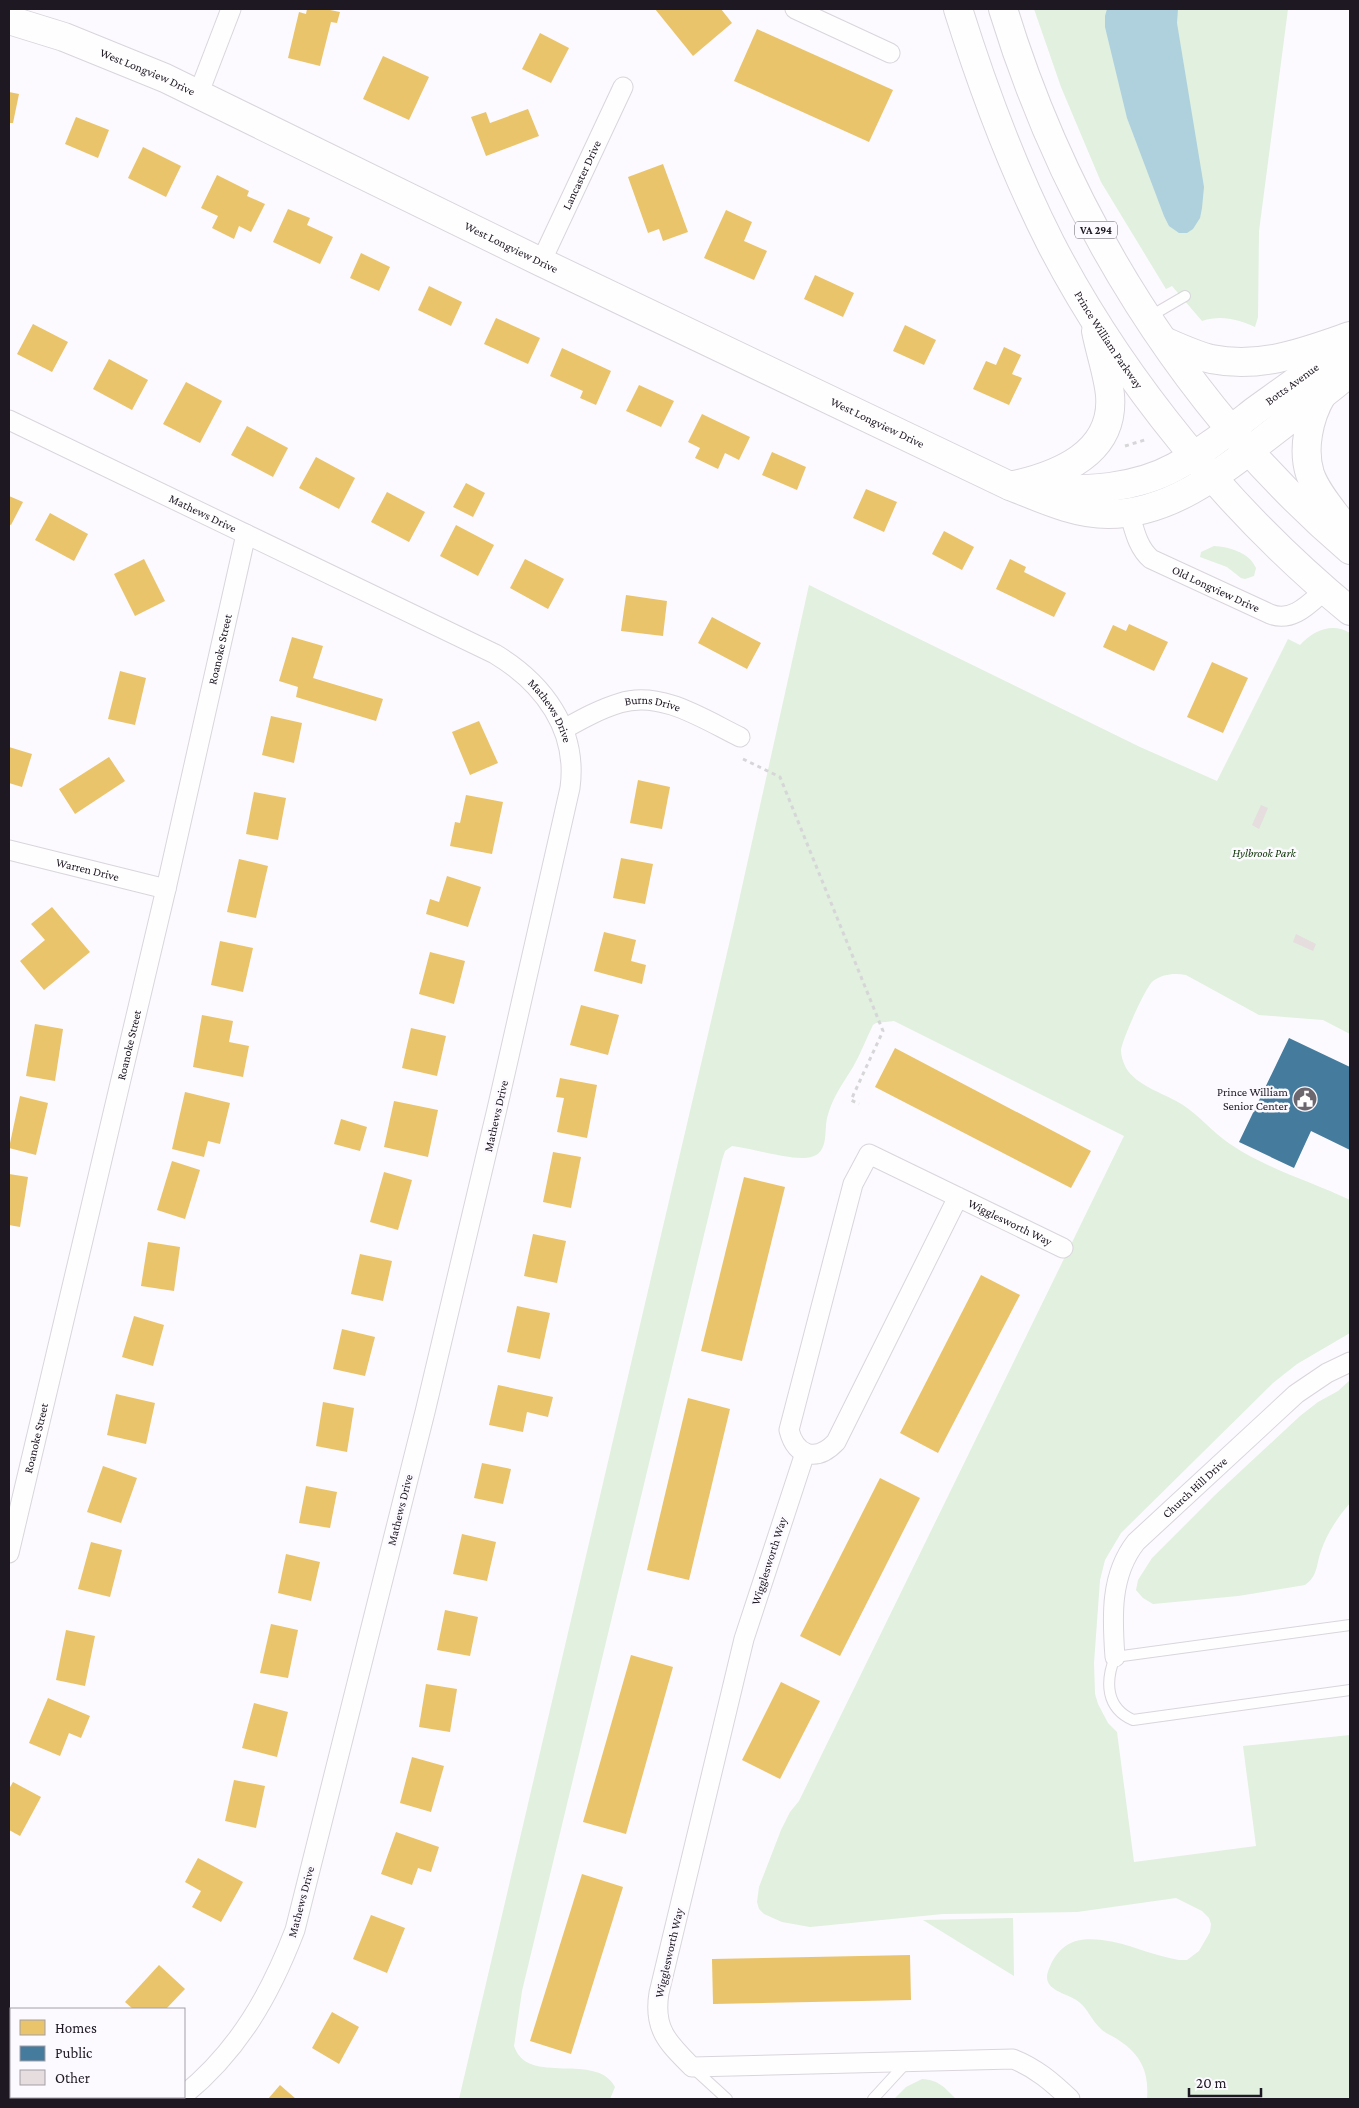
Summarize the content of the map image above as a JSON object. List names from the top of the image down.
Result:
{
  "streets": {
    "main road": [
      "West Longview Drive",
      "VA 294",
      "Prince William Parkway",
      "Botts Avenue"
    ],
    "street": [
      "Lancaster Drive",
      "Mathews Drive",
      "Old Longview Drive",
      "Roanoke Street",
      "Burns Drive",
      "Warren Drive",
      "Wigglesworth Way",
      "Church Hill Drive"
    ]
  },
  "crossings": [
    ["West Longview Drive", "Lancaster Drive"],
    ["West Longview Drive", "VA 294"],
    ["West Longview Drive", "Prince William Parkway"],
    ["West Longview Drive", "Botts Avenue"],
    ["West Longview Drive", "Old Longview Drive"],
    ["VA 294", "Botts Avenue"],
    ["Prince William Parkway", "Old Longview Drive"],
    ["Mathews Drive", "Roanoke Street"],
    ["Mathews Drive", "Burns Drive"],
    ["Roanoke Street", "Warren Drive"]
  ],
  "parks": ["Hylbrook Park"],
  "places": {
    "public building": ["Prince William Senior Center"]
  },
  "legend": ["Homes", "Public", "Other"],
  "scale_bar": "20 m"
}
